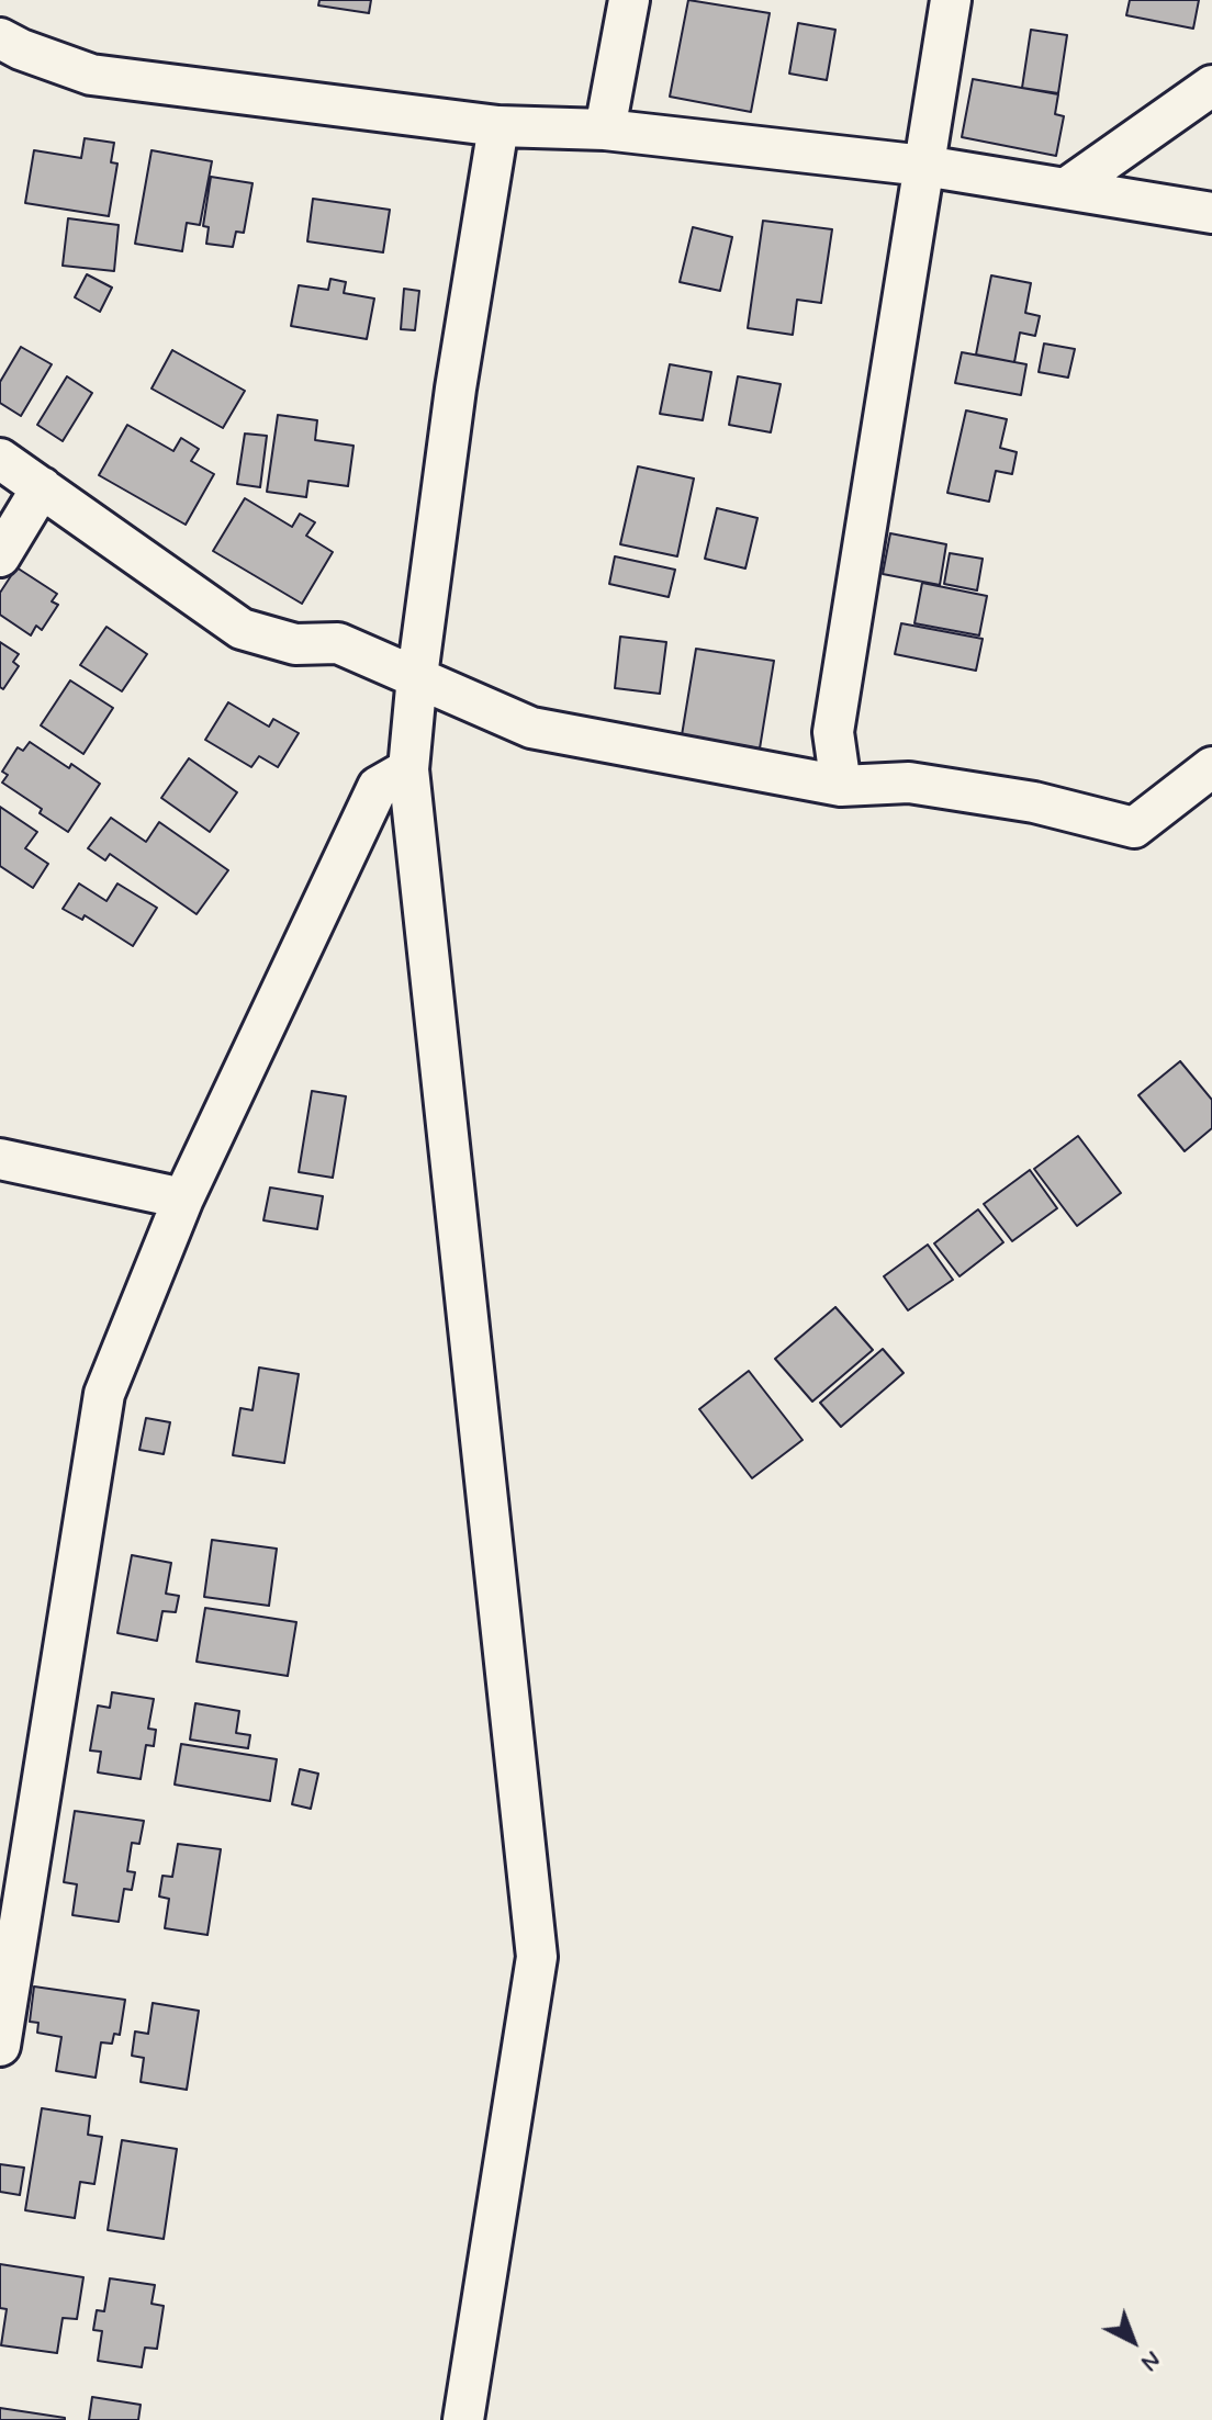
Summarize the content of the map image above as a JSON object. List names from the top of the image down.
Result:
{
  "north": "bottom right"
}
